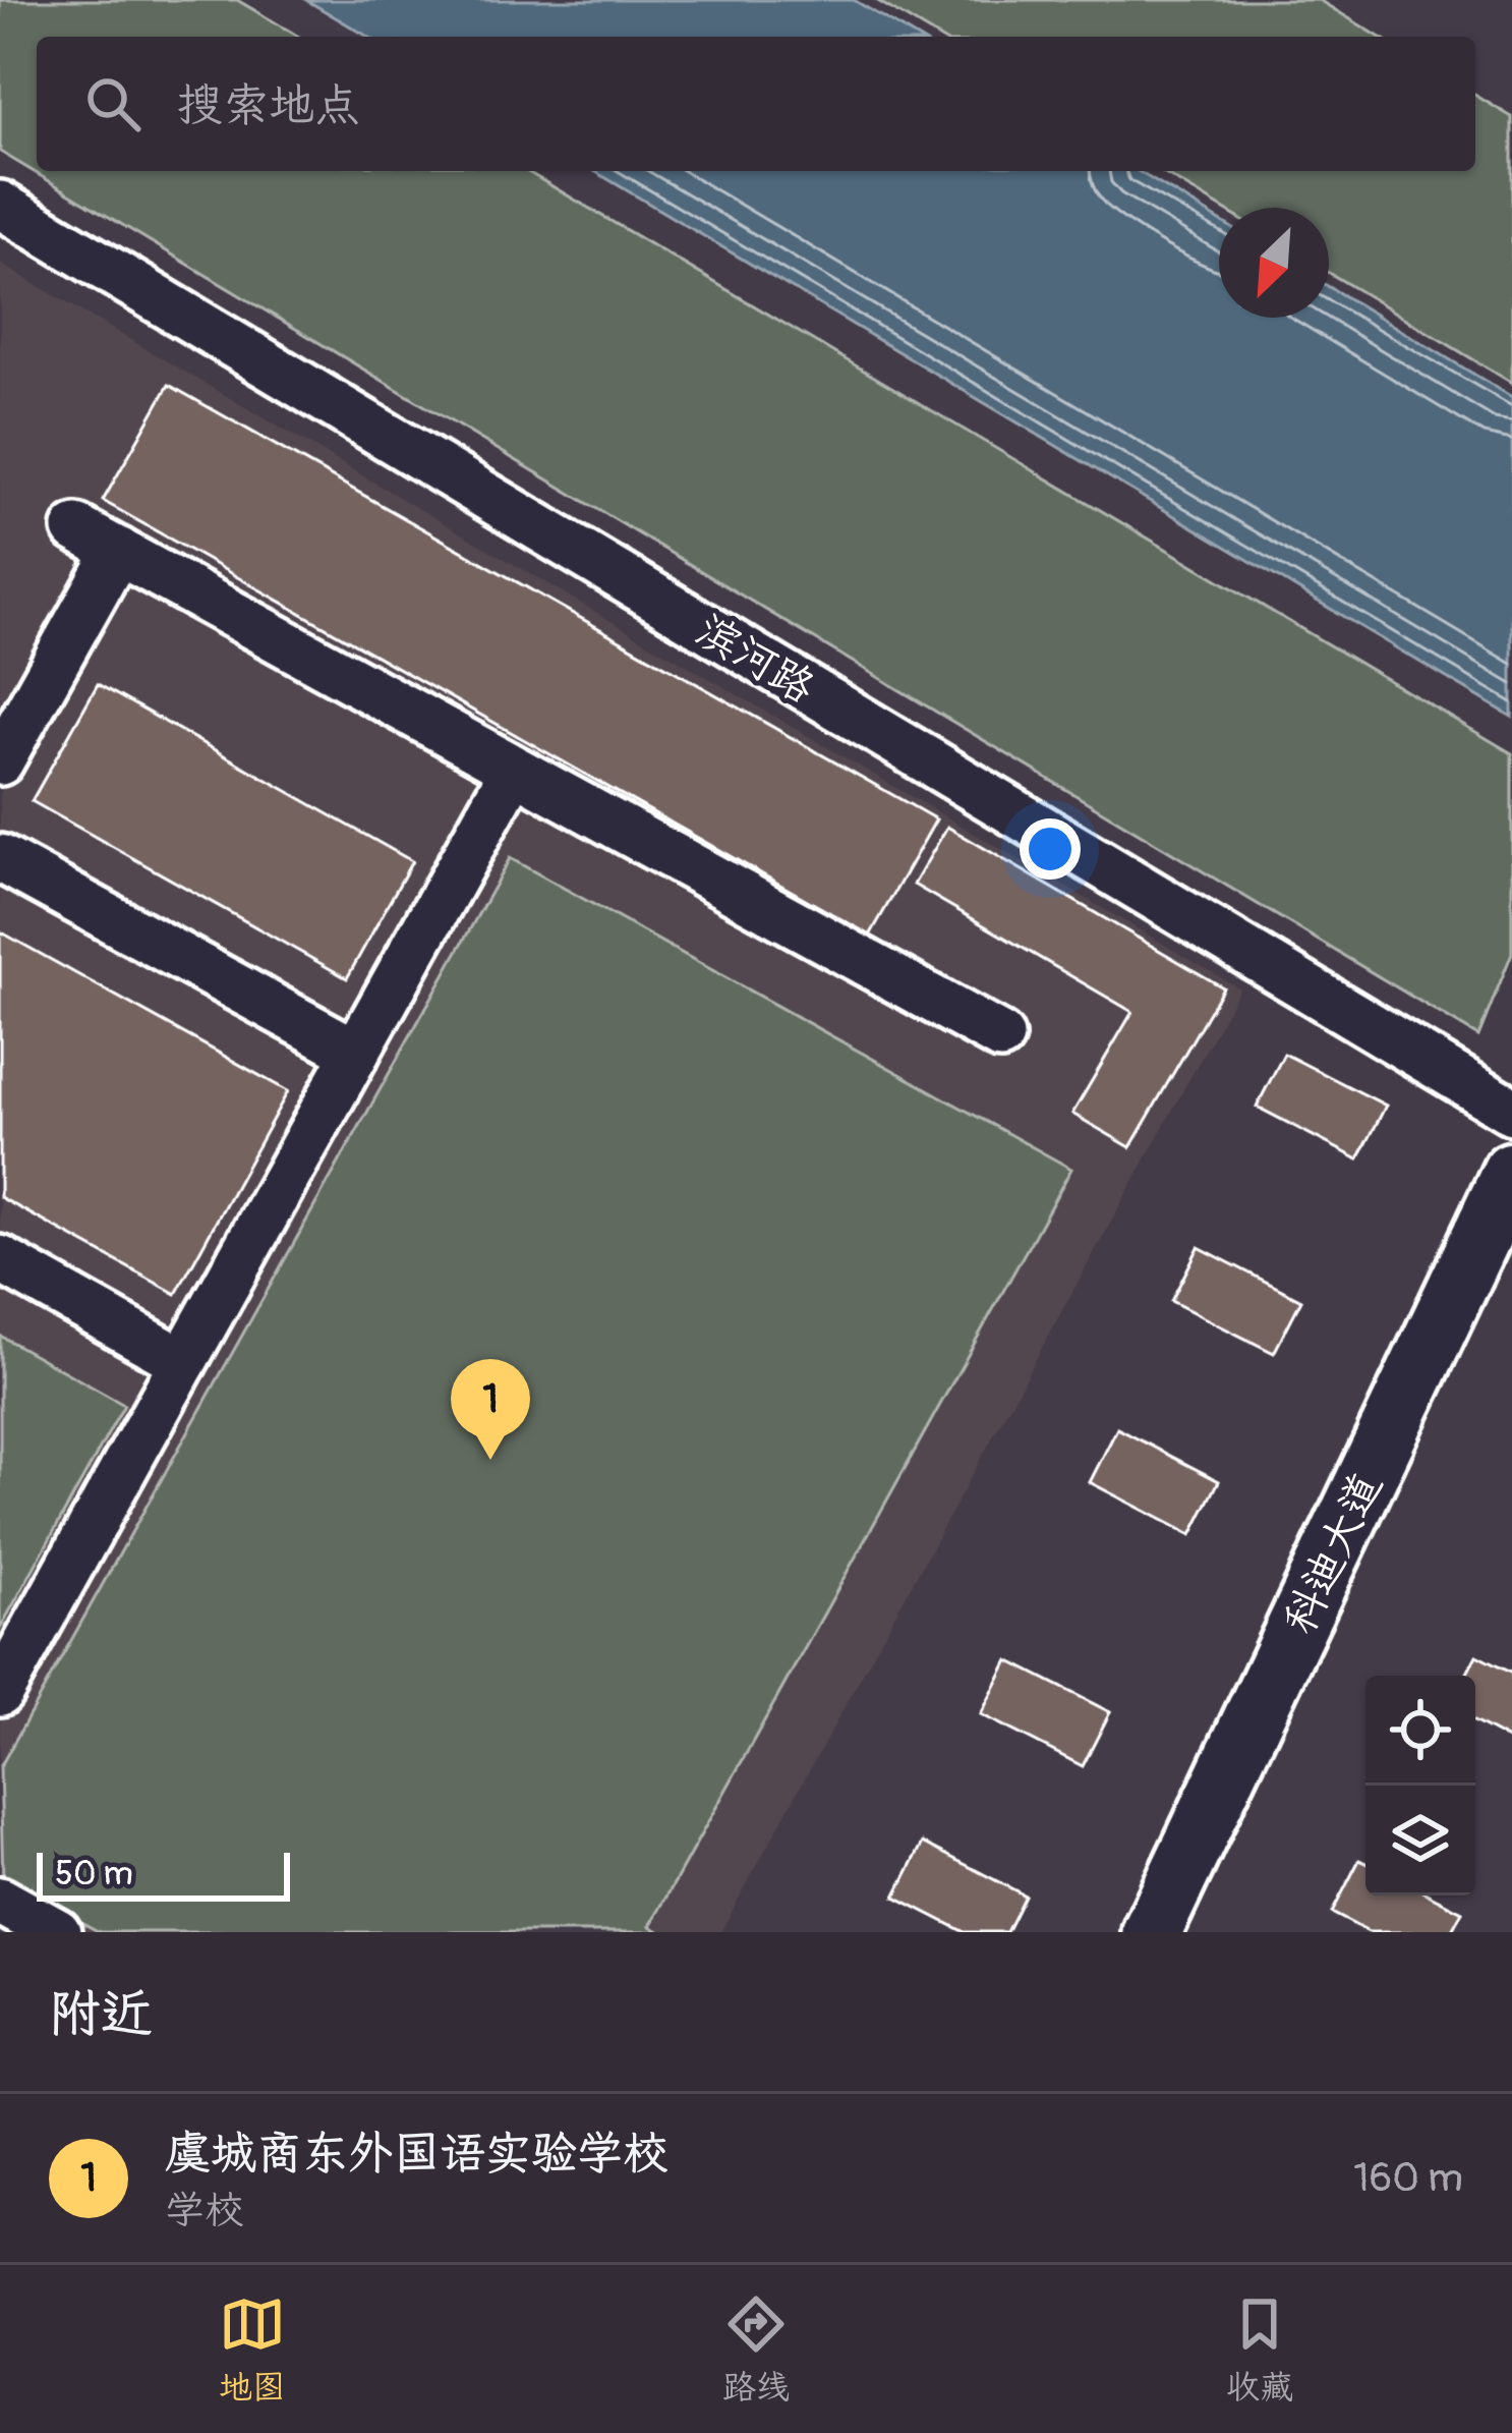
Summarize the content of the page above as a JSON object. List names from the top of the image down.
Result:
{
  "streets": {
    "main road": ["科迪大道"],
    "street": ["滨河路"]
  },
  "scale_bar": "50 m",
  "north": "bottom left",
  "page": {
    "search": "搜索地点",
    "pins": "1",
    "scale": "50 m",
    "heading": "附近",
    "list": [
      {
        "mark": "1",
        "name": "虞城商东外国语实验学校",
        "note": "学校",
        "value": "160 m"
      }
    ],
    "nav": ["地图", "路线", "收藏"]
  }
}
